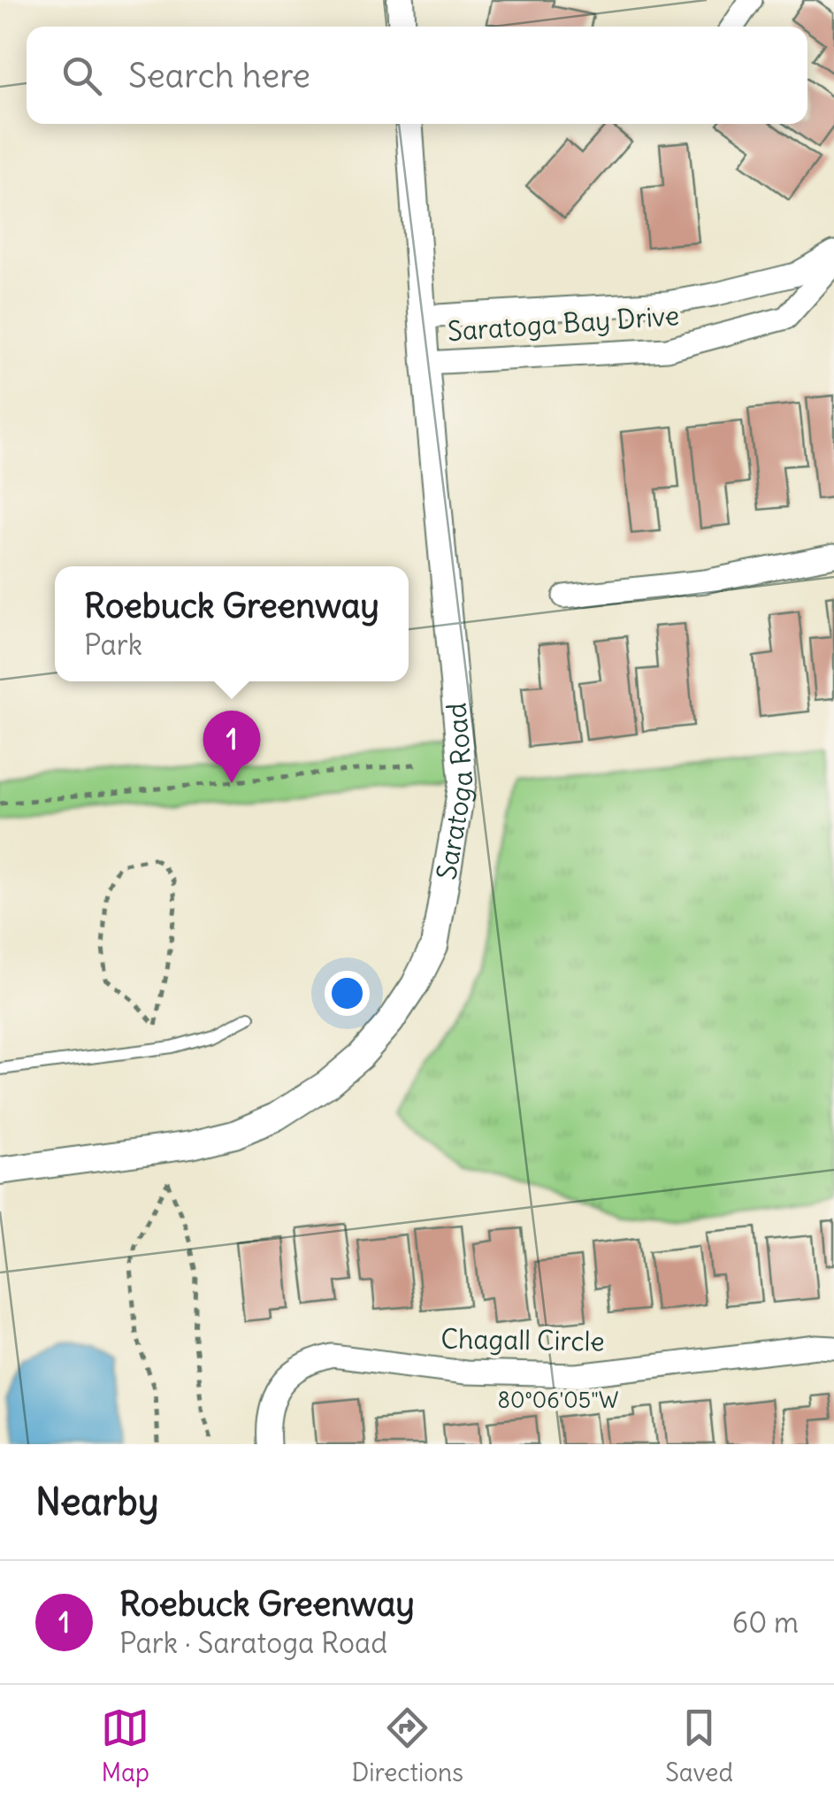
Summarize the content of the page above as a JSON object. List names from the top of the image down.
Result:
{
  "streets": {
    "street": ["Saratoga Bay Drive", "Saratoga Road", "Chagall Circle"]
  },
  "crossings": [
    ["Saratoga Bay Drive", "Saratoga Road"]
  ],
  "page": {
    "search": "Search here",
    "popup": ["Roebuck Greenway", "Park"],
    "pins": "1",
    "heading": "Nearby",
    "list": [
      {
        "mark": "1",
        "name": "Roebuck Greenway",
        "note": "Park · Saratoga Road",
        "value": "60 m"
      }
    ],
    "nav": ["Map", "Directions", "Saved"]
  },
  "coordinates": ["80°06'05\"W"]
}
